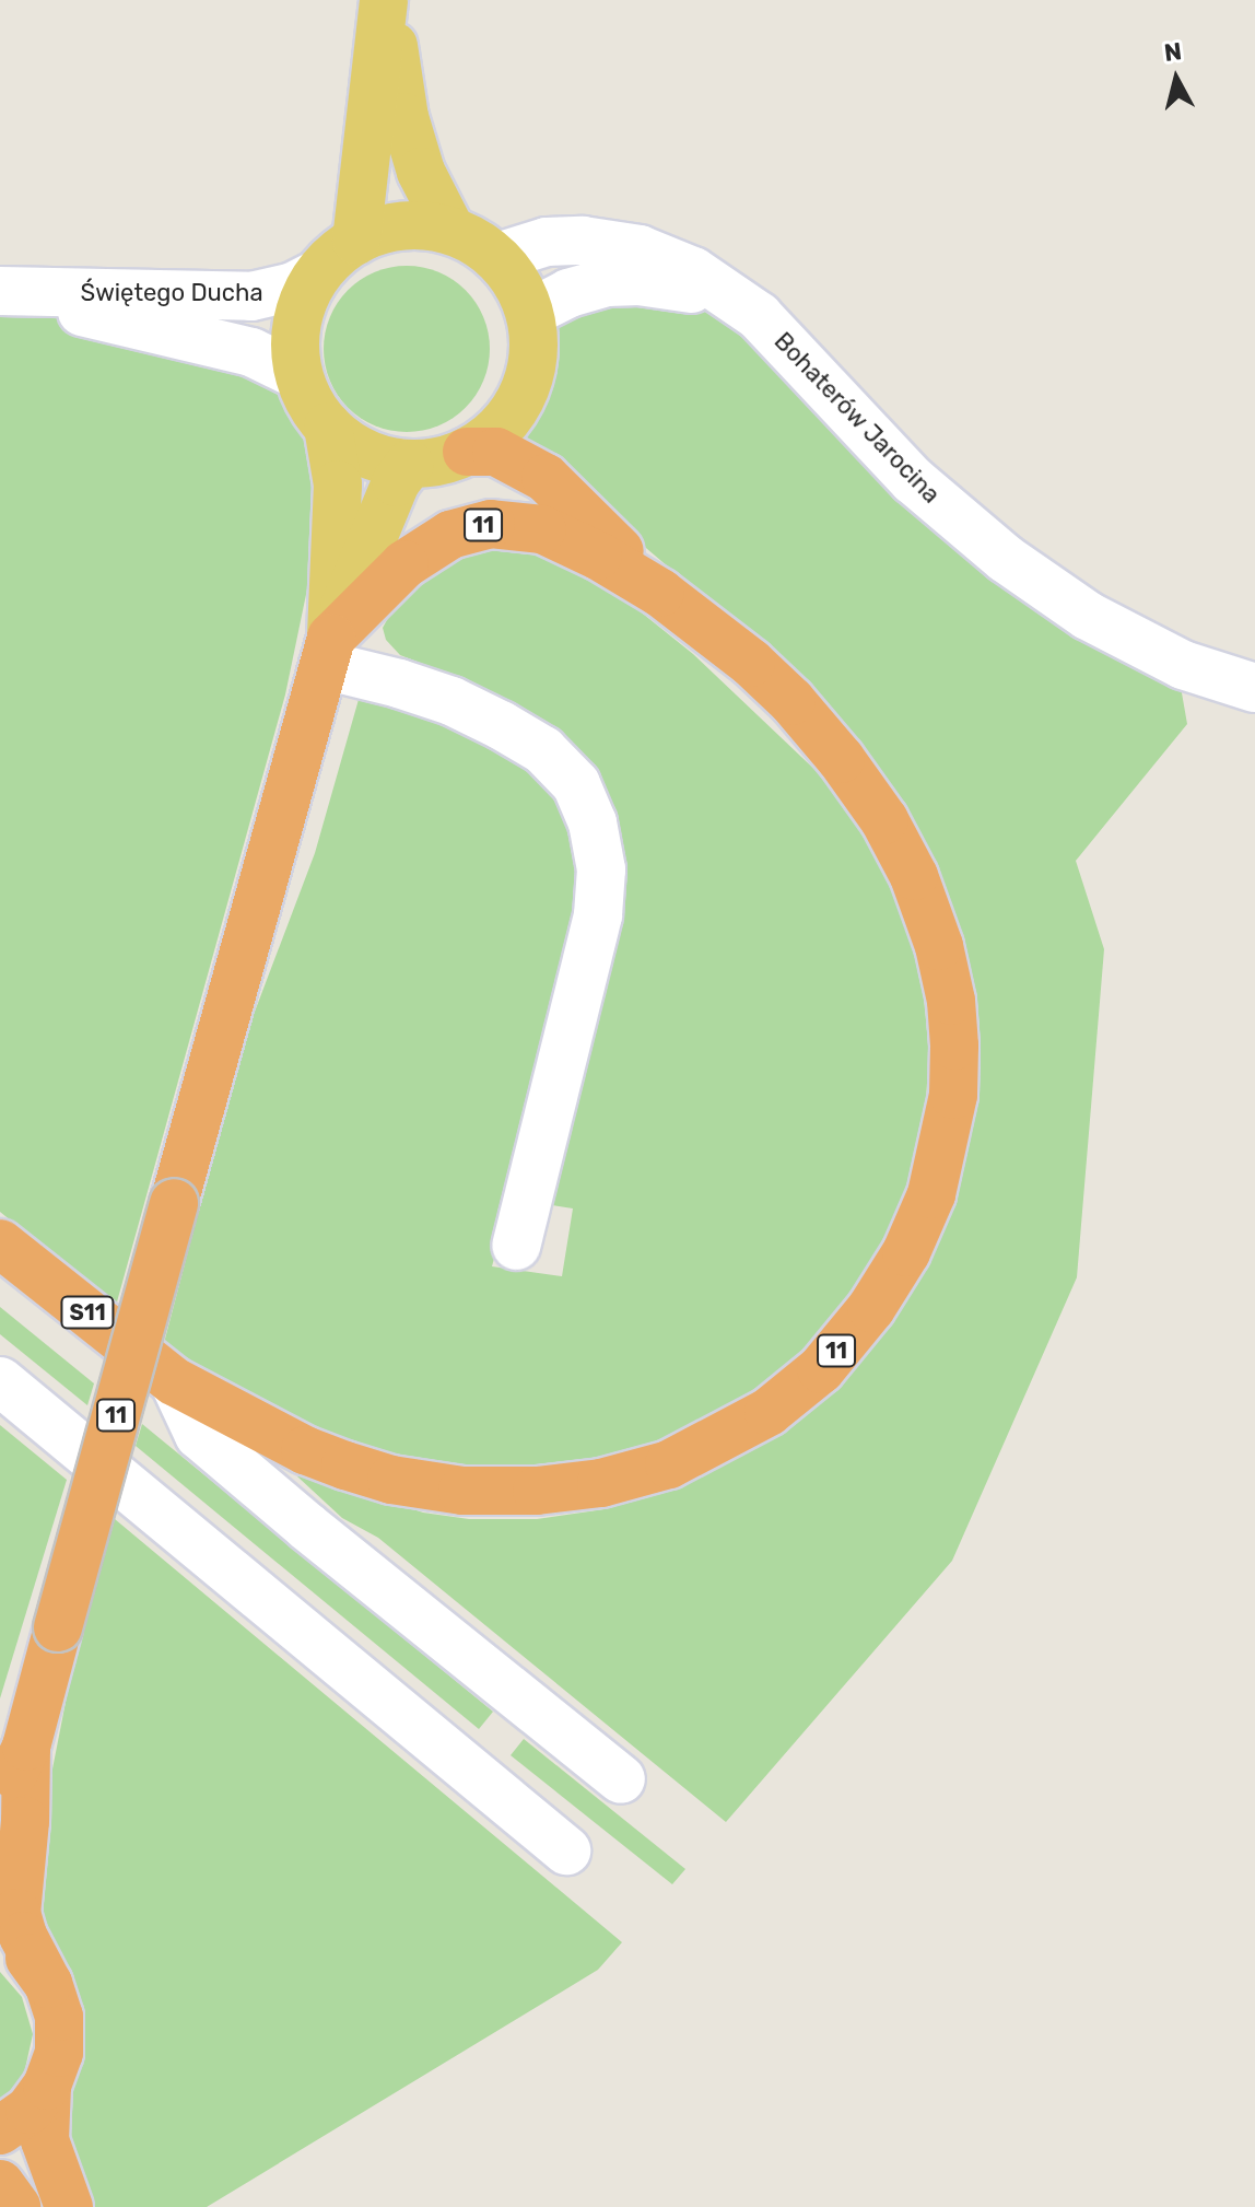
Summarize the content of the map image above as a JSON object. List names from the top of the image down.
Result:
{
  "streets": {
    "highway": ["11", "S11"],
    "street": ["Świętego Ducha", "Bohaterów Jarocina"]
  },
  "crossings": [
    ["Świętego Ducha", "Bohaterów Jarocina"],
    ["Świętego Ducha", "11"],
    ["Bohaterów Jarocina", "11"],
    ["11", "S11"]
  ],
  "north": "top"
}
